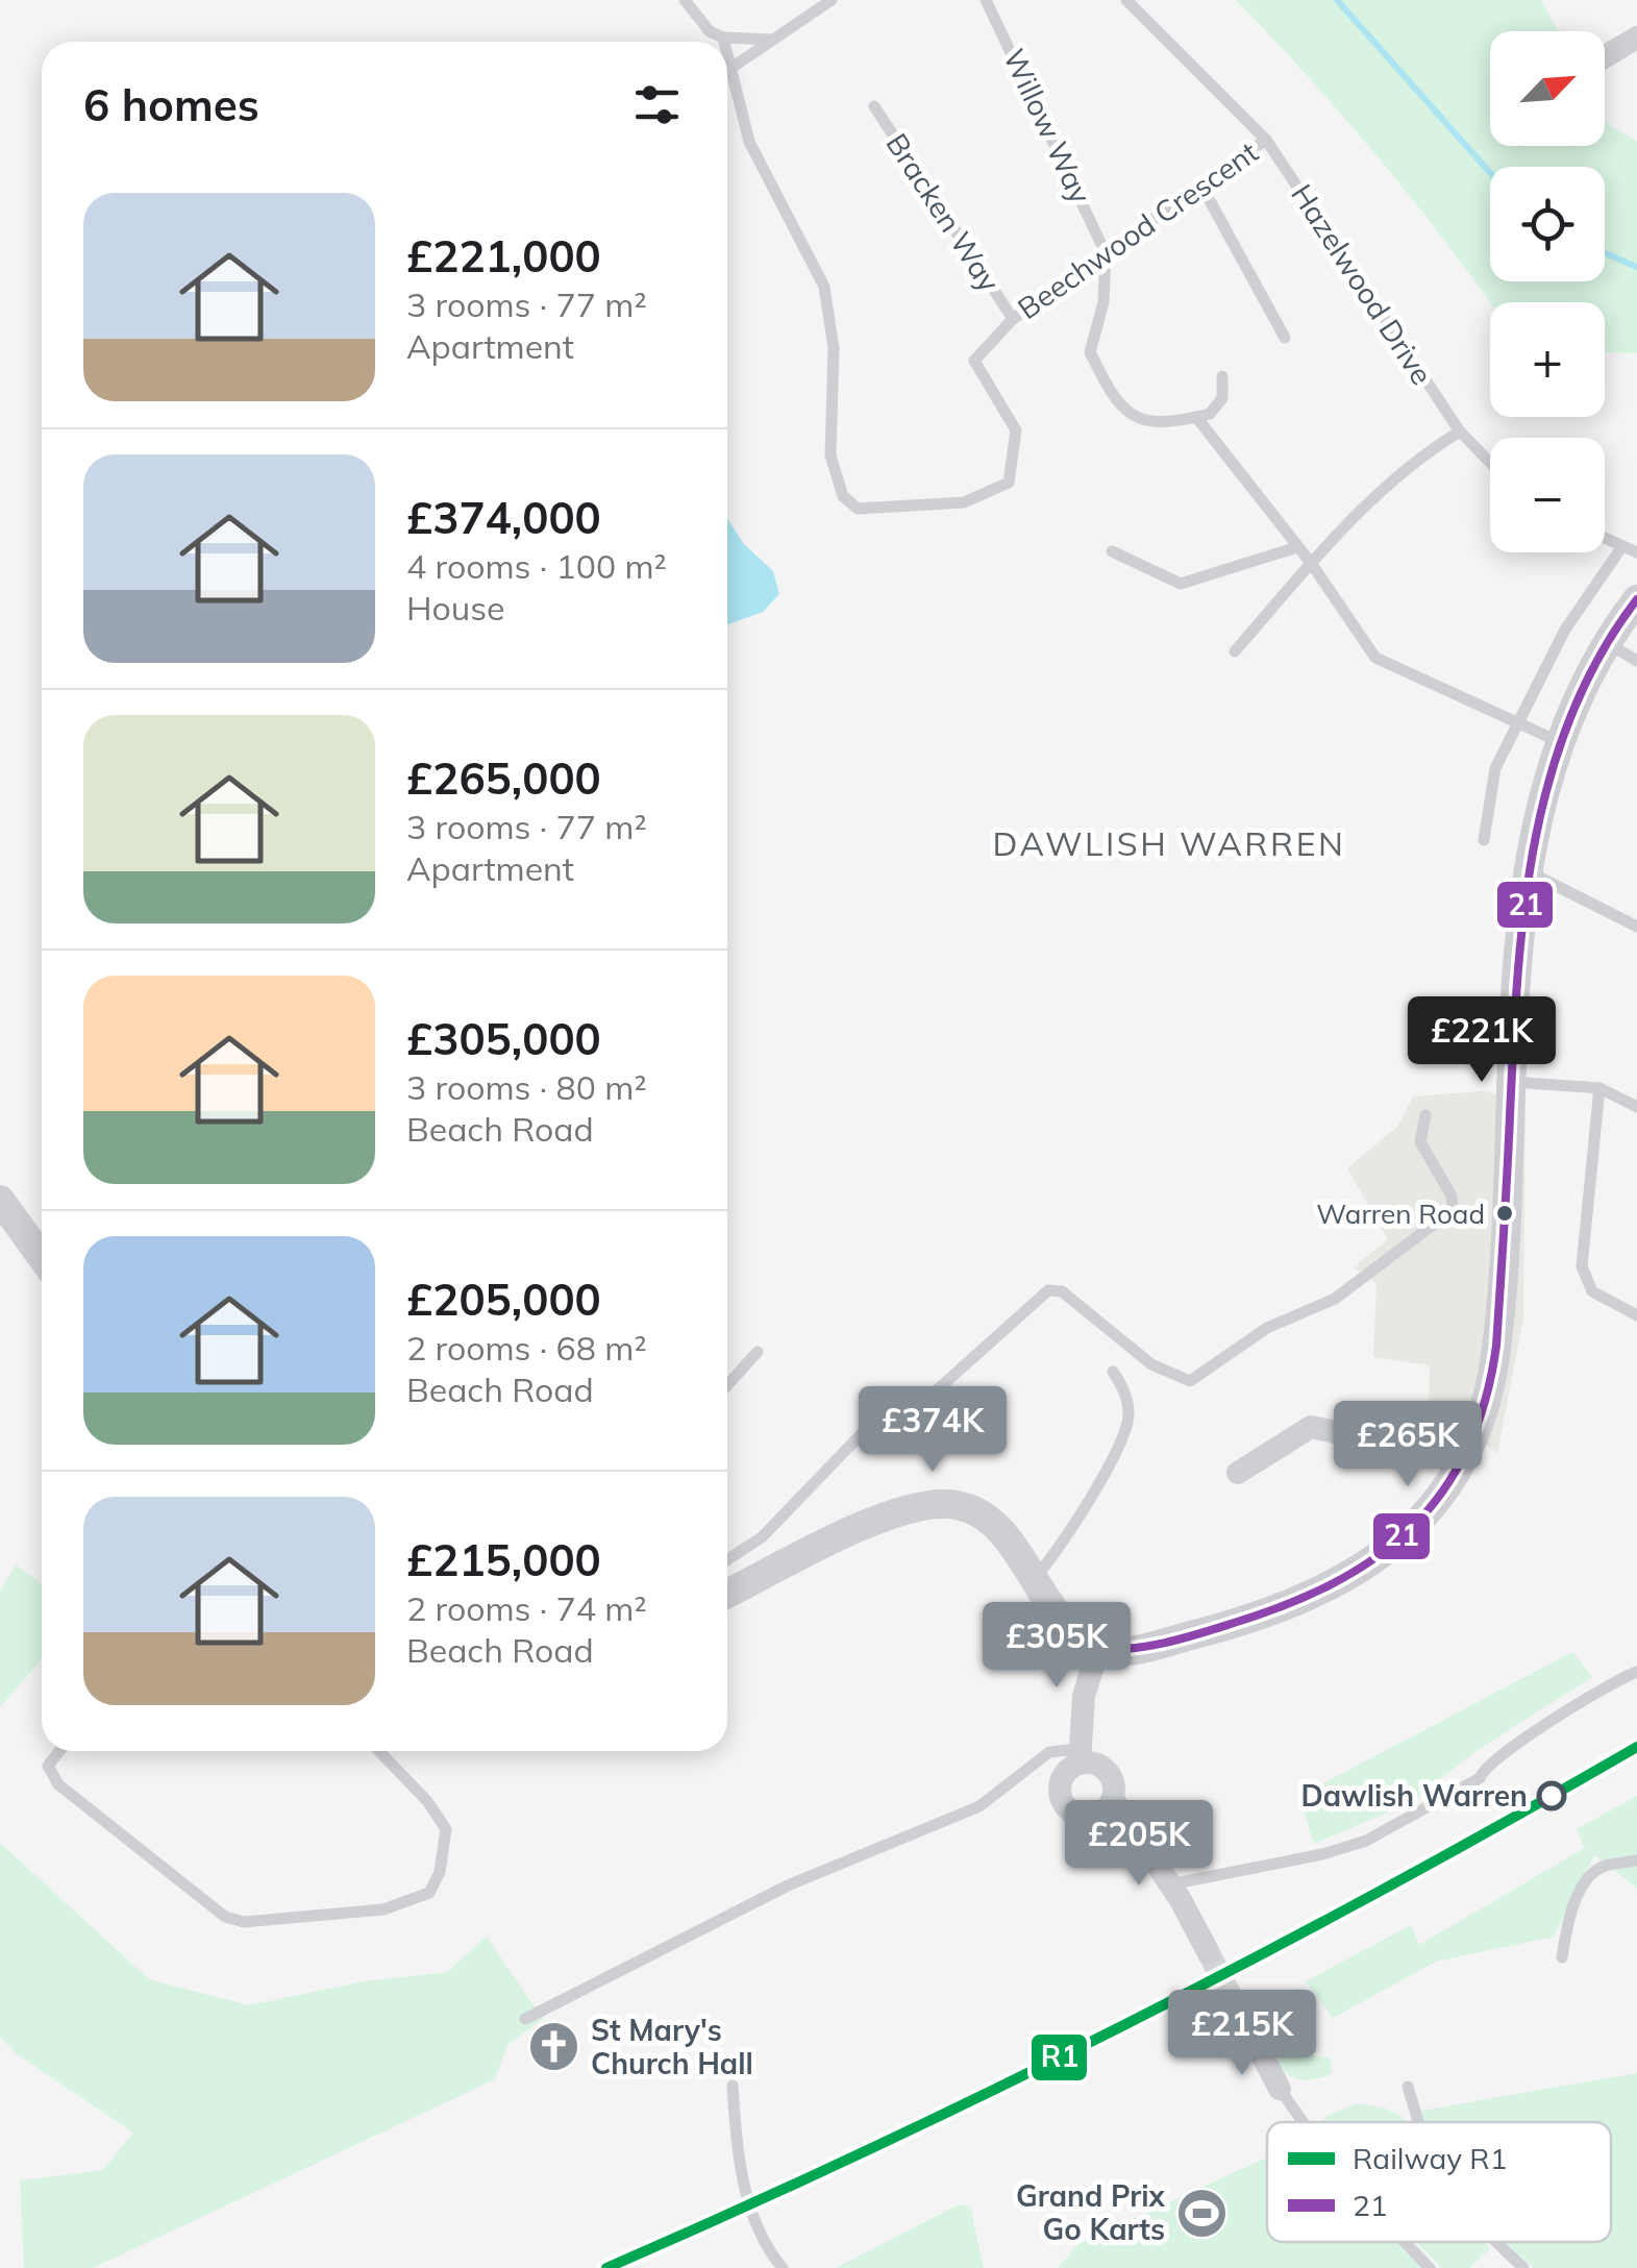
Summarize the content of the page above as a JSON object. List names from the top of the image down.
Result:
{
  "streets": {
    "lane": [
      "Willow Way",
      "Bracken Way",
      "Beechwood Crescent",
      "Hazelwood Drive"
    ]
  },
  "crossings": [
    ["Willow Way", "Beechwood Crescent"],
    ["Bracken Way", "Beechwood Crescent"],
    ["Beechwood Crescent", "Hazelwood Drive"]
  ],
  "districts": ["DAWLISH WARREN"],
  "places": {
    "other": ["Warren Road", "Dawlish Warren"],
    "church": ["St Mary's Church Hall"],
    "sports": ["Grand Prix Go Karts"]
  },
  "lines": ["transit line 21", "rail line R1"],
  "legend": ["Railway R1", "21"],
  "north": "top right",
  "page": {
    "map_buttons": ["+", "−"],
    "heading": "6 homes",
    "list": [
      {
        "name": "£221,000",
        "note": "3 rooms · 77 m² · Apartment"
      },
      {
        "name": "£374,000",
        "note": "4 rooms · 100 m² · House"
      },
      {
        "name": "£265,000",
        "note": "3 rooms · 77 m² · Apartment"
      },
      {
        "name": "£305,000",
        "note": "3 rooms · 80 m² · Beach Road"
      },
      {
        "name": "£205,000",
        "note": "2 rooms · 68 m² · Beach Road"
      },
      {
        "name": "£215,000",
        "note": "2 rooms · 74 m² · Beach Road"
      }
    ],
    "price": [
      "£221K",
      "£374K",
      "£265K",
      "£305K",
      "£205K",
      "£215K"
    ]
  }
}
